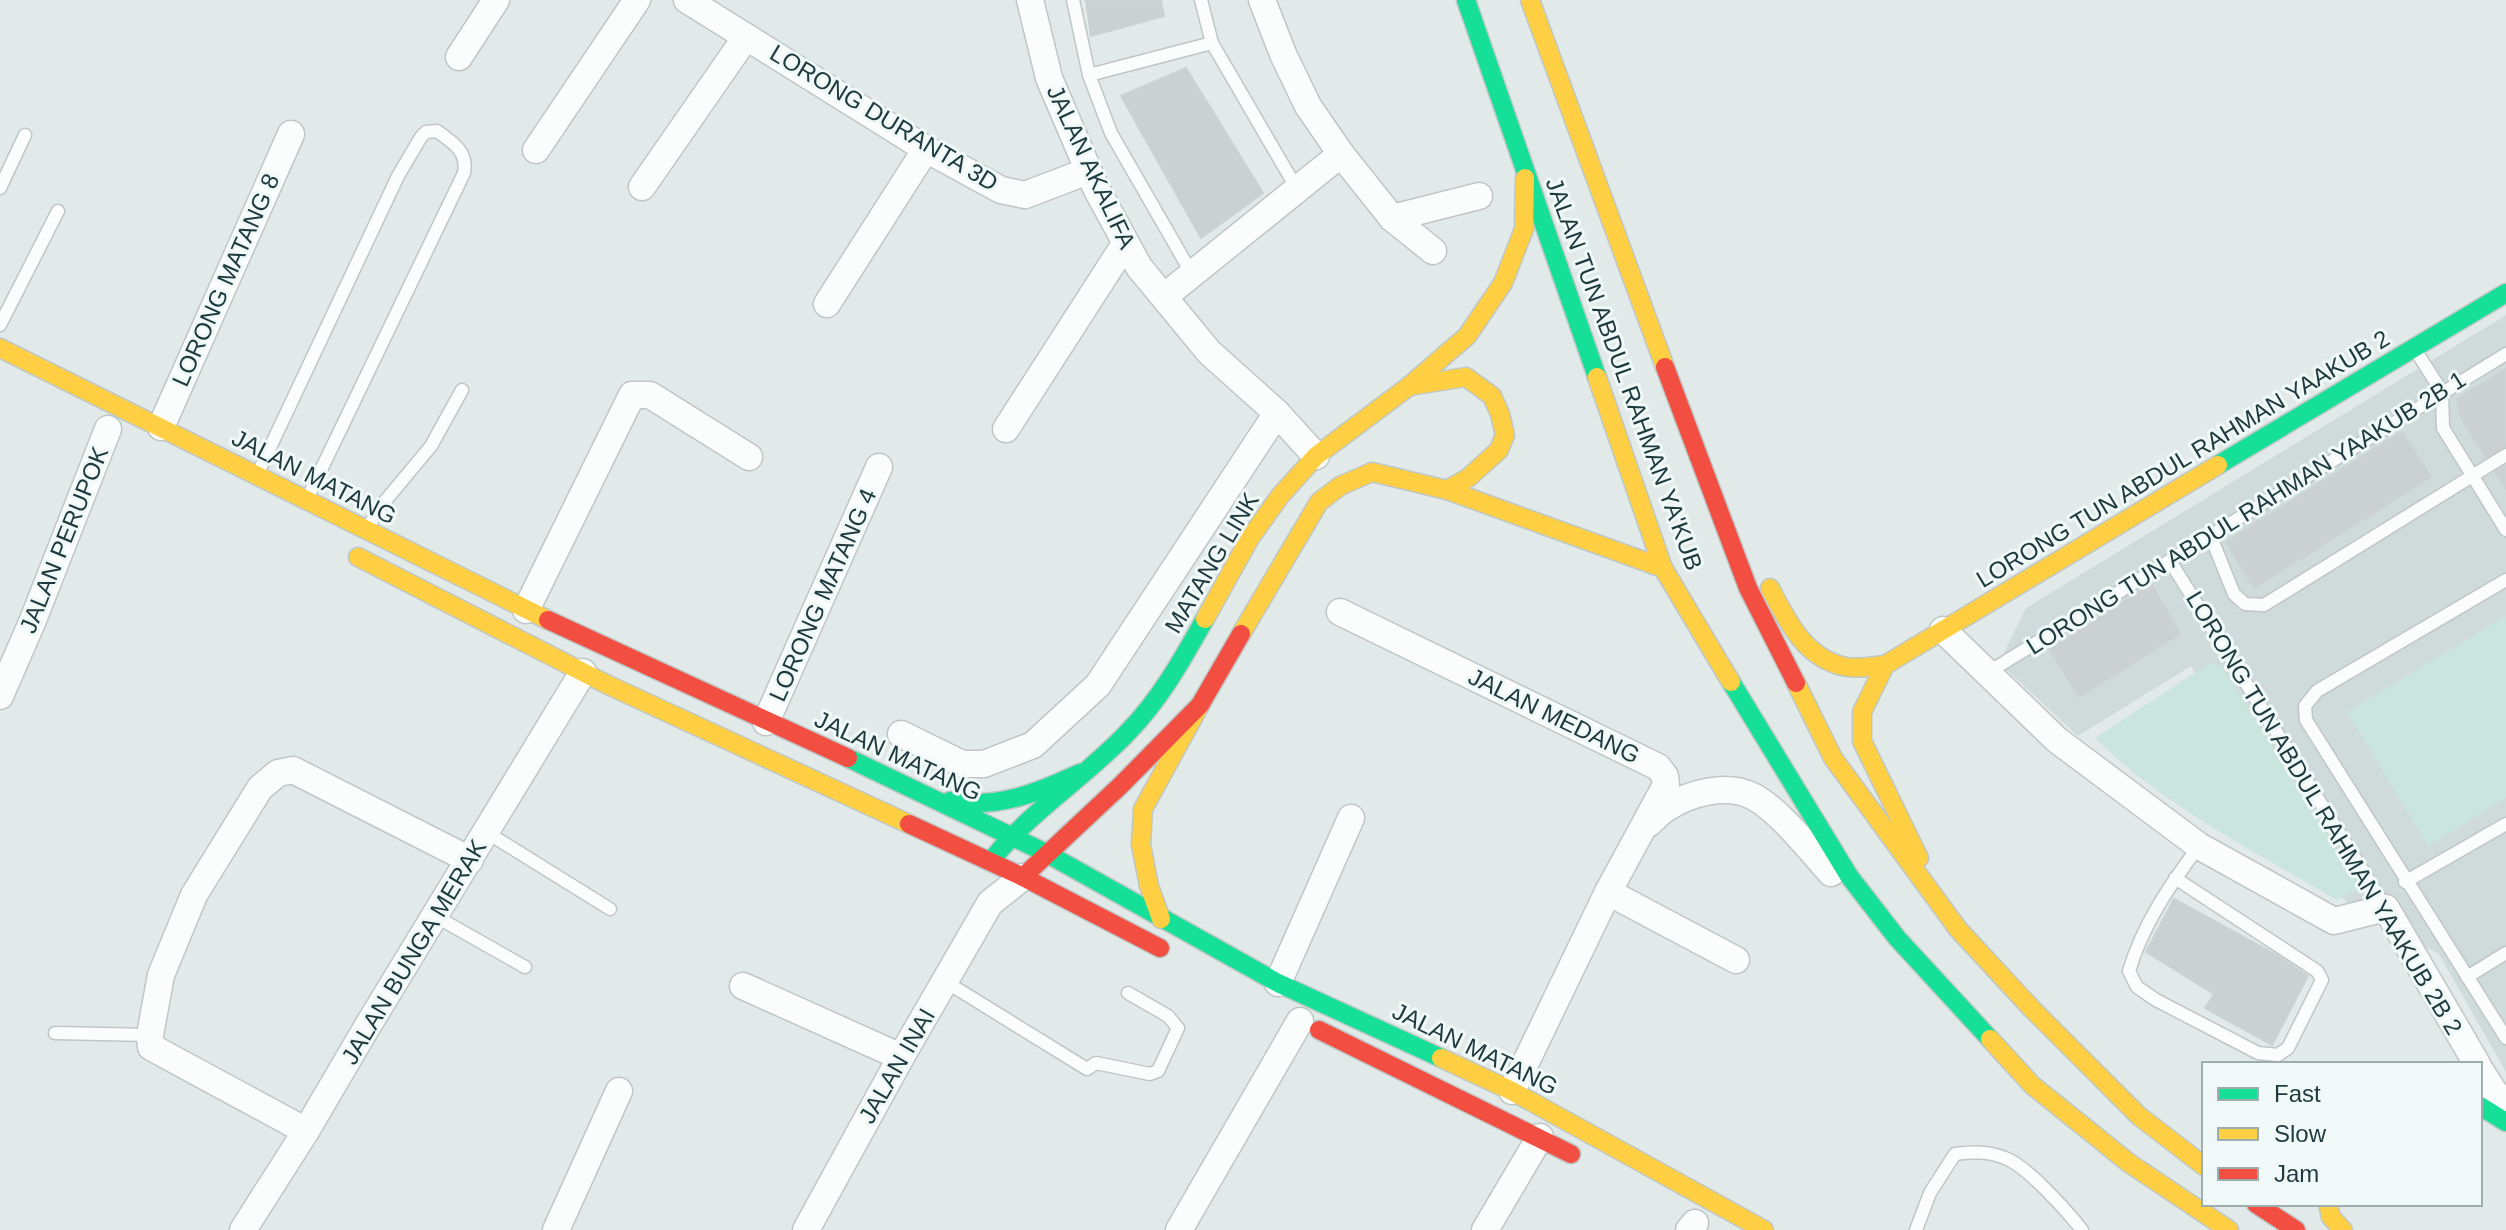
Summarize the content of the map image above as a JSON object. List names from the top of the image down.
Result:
{
  "streets": {
    "main road": [
      "JALAN TUN ABDUL RAHMAN YA'KUB",
      "LORONG TUN ABDUL RAHMAN YAAKUB 2",
      "JALAN MATANG",
      "MATANG LINK"
    ],
    "street": [
      "LORONG DURANTA 3D",
      "JALAN AKALIFA",
      "LORONG MATANG 8",
      "JALAN PERUPOK",
      "LORONG MATANG 4",
      "JALAN MEDANG",
      "LORONG TUN ABDUL RAHMAN YAAKUB 2B 2",
      "JALAN BUNGA MERAK",
      "JALAN INAI"
    ],
    "lane": ["LORONG TUN ABDUL RAHMAN YAAKUB 2B 1"]
  },
  "crossings": [
    ["LORONG DURANTA 3D", "JALAN AKALIFA"],
    ["JALAN AKALIFA", "MATANG LINK"],
    ["LORONG MATANG 8", "JALAN MATANG"],
    ["JALAN TUN ABDUL RAHMAN YA'KUB", "MATANG LINK"],
    ["JALAN MATANG", "MATANG LINK"],
    ["JALAN MATANG", "LORONG MATANG 4"],
    ["JALAN MATANG", "JALAN MEDANG"],
    ["LORONG TUN ABDUL RAHMAN YAAKUB 2B 1", "LORONG TUN ABDUL RAHMAN YAAKUB 2B 2"]
  ],
  "legend": ["Fast", "Slow", "Jam"]
}
